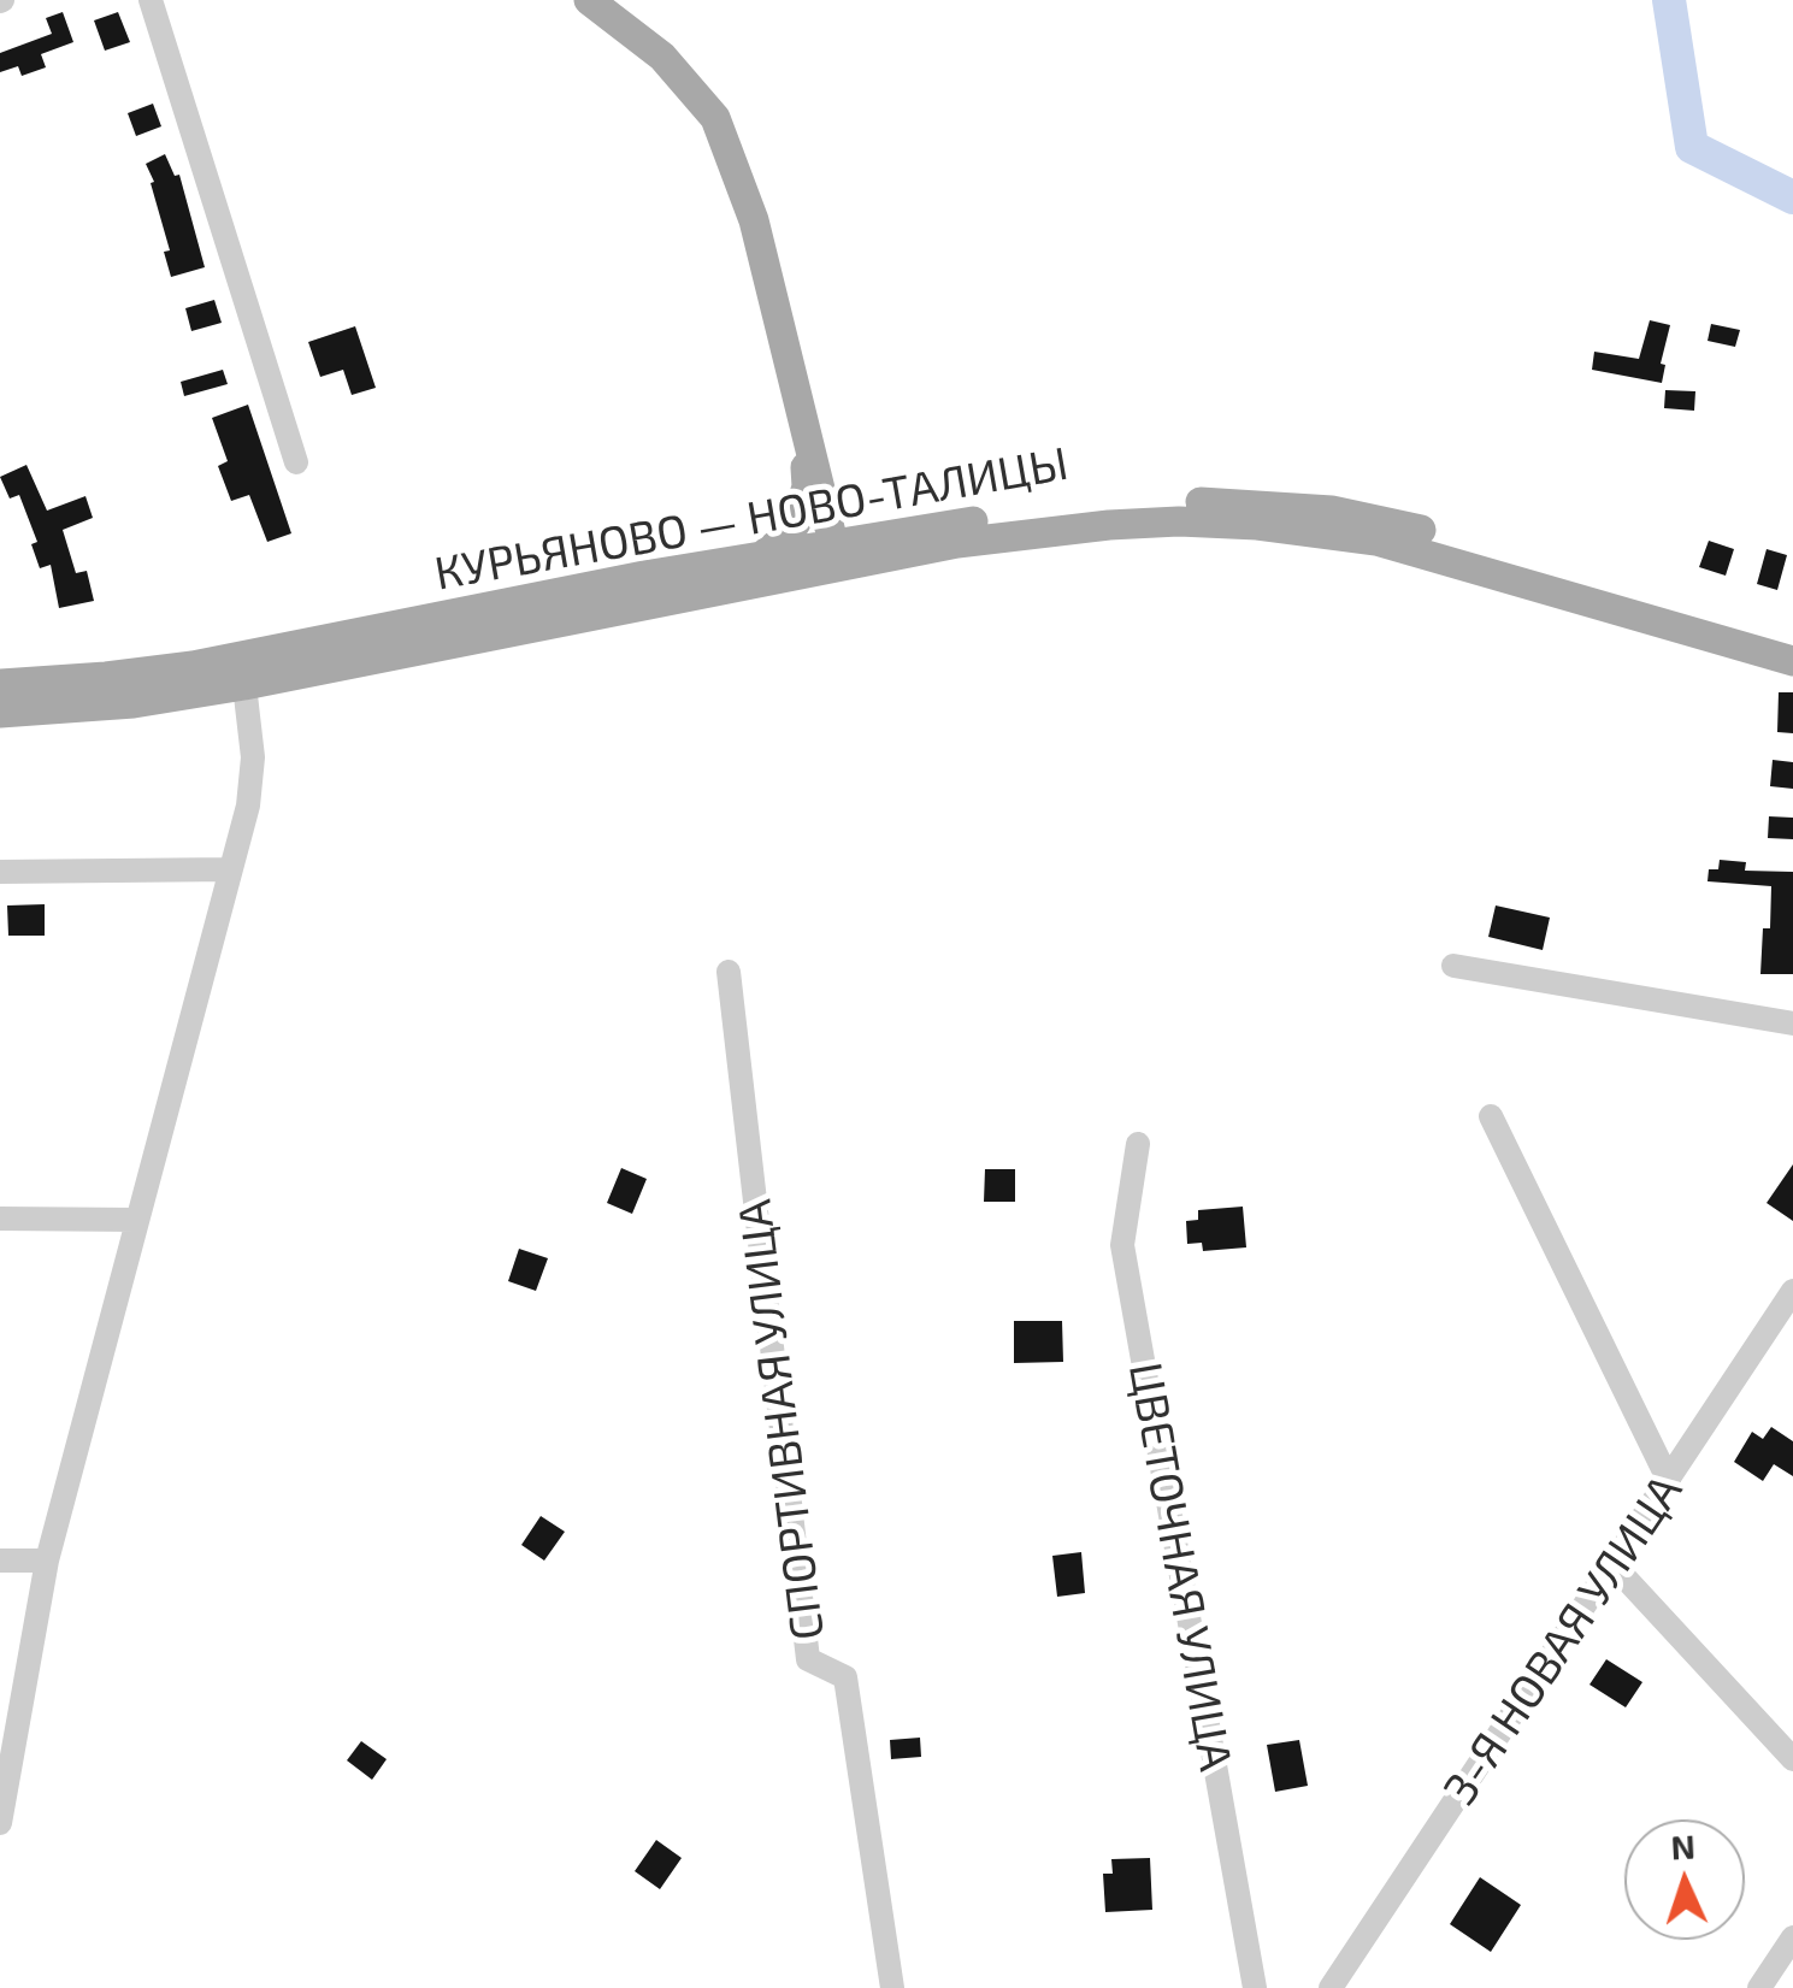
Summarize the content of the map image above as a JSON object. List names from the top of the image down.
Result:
{
  "streets": {
    "main road": ["КУРЬЯНОВО — НОВО-ТАЛИЦЫ"],
    "street": ["СПОРТИВНАЯ УЛИЦА", "ЦВЕТОЧНАЯ УЛИЦА", "3-Я НОВАЯ УЛИЦА"]
  },
  "north": "top"
}
